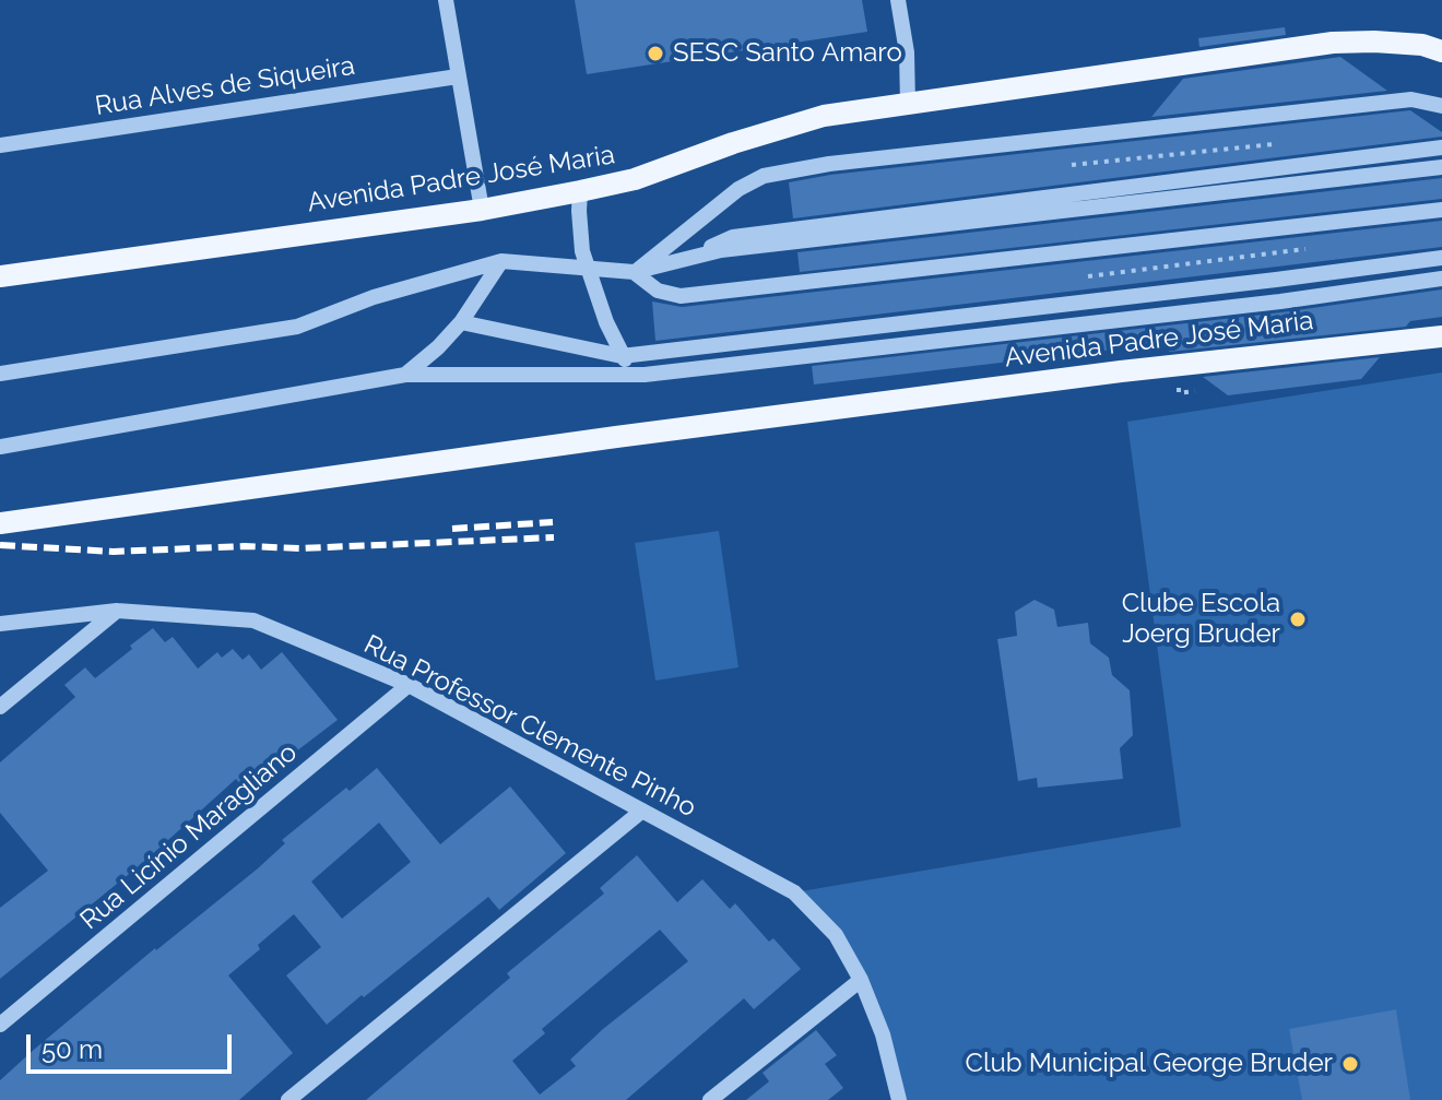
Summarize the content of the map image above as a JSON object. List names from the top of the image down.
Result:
{
  "streets": {
    "main road": ["Avenida Padre José Maria"],
    "street": ["Rua Alves de Siqueira", "Rua Professor Clemente Pinho", "Rua Licínio Maragliano"]
  },
  "crossings": [
    ["Rua Professor Clemente Pinho", "Rua Licínio Maragliano"]
  ],
  "places": ["SESC Santo Amaro", "Clube Escola Joerg Bruder", "Club Municipal George Bruder"],
  "scale_bar": "50 m"
}
